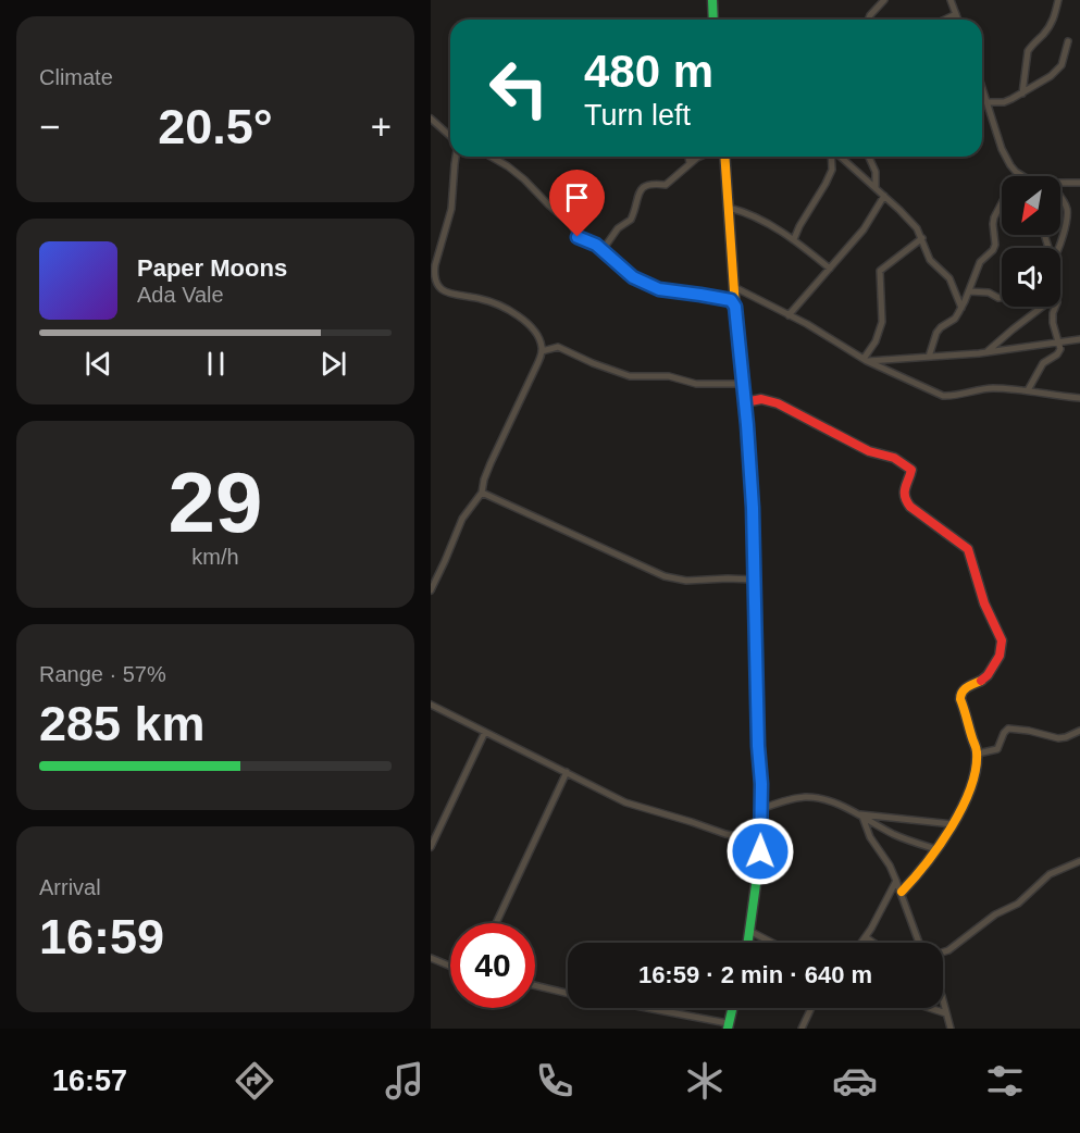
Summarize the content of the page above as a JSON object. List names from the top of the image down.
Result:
{
  "north": "bottom left",
  "page": {
    "tile": [
      "Climate",
      ["29", "km/h"],
      ["Range · 57%", "285 km"],
      ["Arrival", "16:59"]
    ],
    "turn": ["480 m", "Turn left"],
    "heat": ["−", "20.5°", "+"],
    "song": ["Paper Moons", "Ada Vale"],
    "limit": "40",
    "trip": "16:59 · 2 min · 640 m",
    "tabs": "16:57"
  }
}
